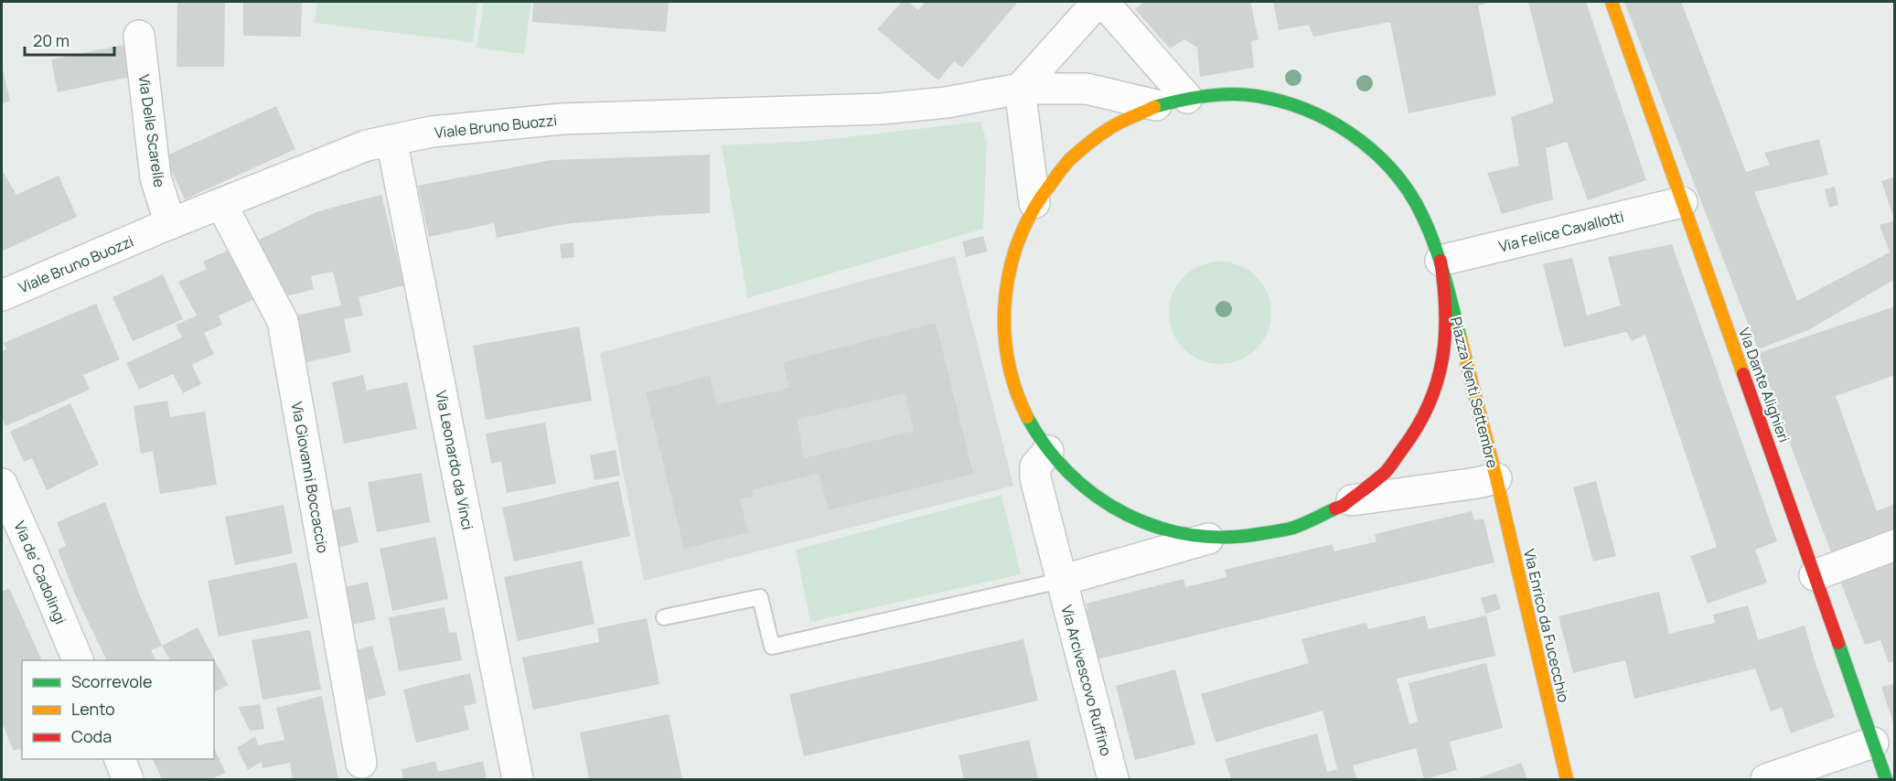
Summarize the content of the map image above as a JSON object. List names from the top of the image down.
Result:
{
  "streets": {
    "street": [
      "Viale Bruno Buozzi",
      "Via Delle Scarelle",
      "Via Felice Cavallotti",
      "Via Dante Alighieri",
      "Piazza Venti Settembre",
      "Via Leonardo da Vinci",
      "Via Giovanni Boccaccio",
      "Via de' Cadolingi",
      "Via Enrico da Fucecchio",
      "Via Arcivescovo Ruffino"
    ]
  },
  "crossings": [
    ["Viale Bruno Buozzi", "Via Delle Scarelle"],
    ["Viale Bruno Buozzi", "Piazza Venti Settembre"],
    ["Viale Bruno Buozzi", "Via Leonardo da Vinci"],
    ["Viale Bruno Buozzi", "Via Giovanni Boccaccio"],
    ["Via Felice Cavallotti", "Via Dante Alighieri"],
    ["Via Felice Cavallotti", "Piazza Venti Settembre"],
    ["Piazza Venti Settembre", "Via Enrico da Fucecchio"],
    ["Piazza Venti Settembre", "Via Arcivescovo Ruffino"]
  ],
  "legend": ["Scorrevole", "Lento", "Coda"],
  "scale_bar": "20 m"
}
